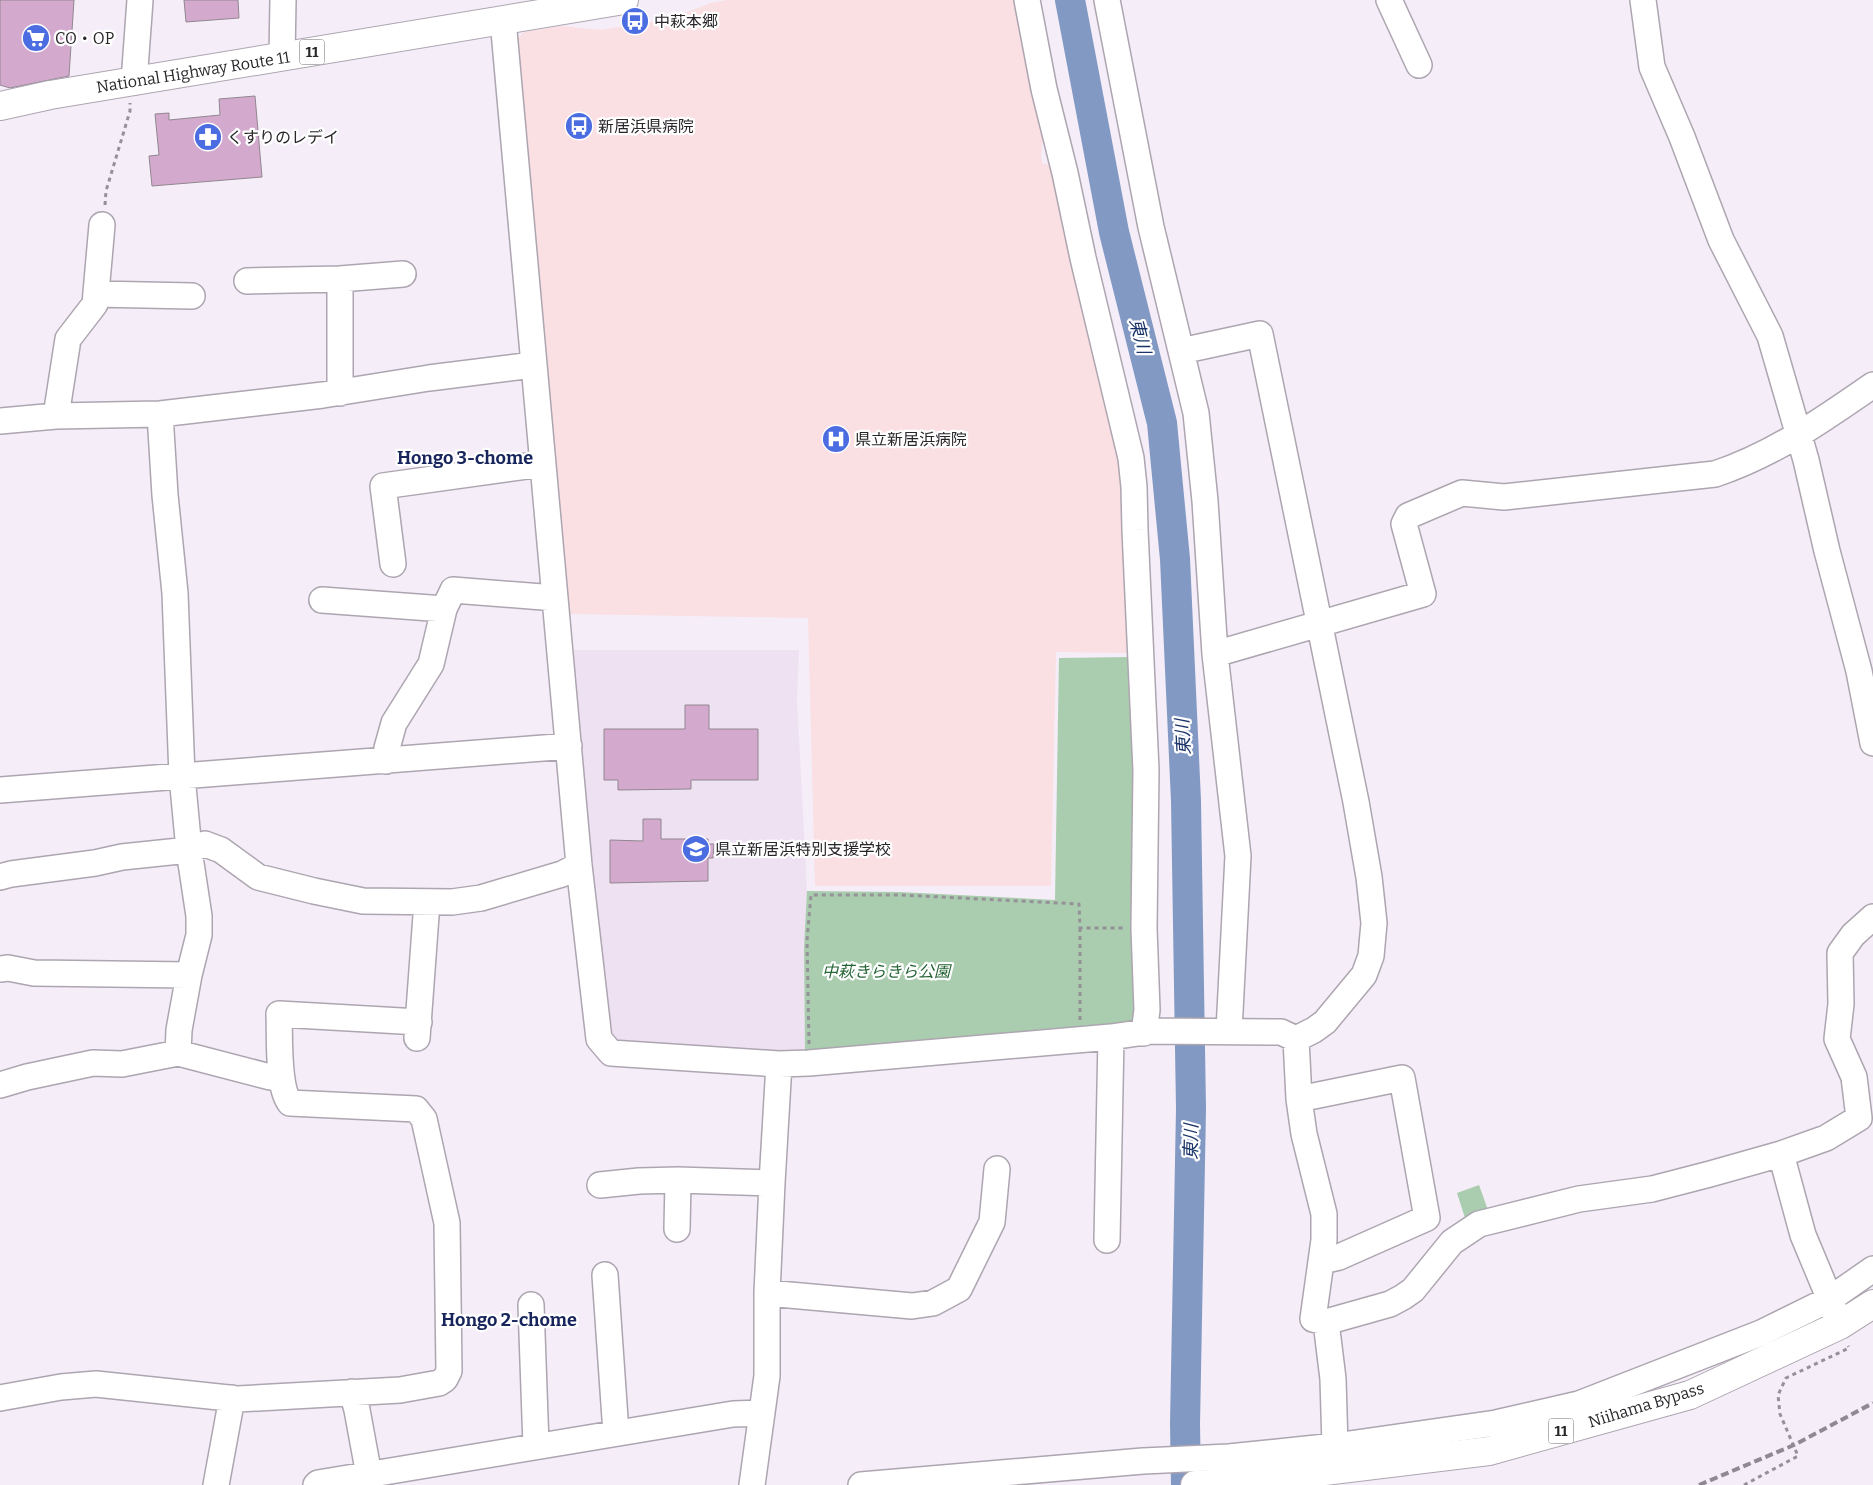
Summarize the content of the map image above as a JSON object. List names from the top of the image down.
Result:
{
  "streets": {
    "highway": ["11", "National Highway Route 11", "Niihama Bypass"]
  },
  "districts": ["Hongo 3-chome", "Hongo 2-chome"],
  "water": ["東川"],
  "parks": ["中萩きらきら公園"],
  "places": {
    "bus stop": ["中萩本郷", "新居浜県病院"],
    "supermarket": ["CO・OP"],
    "pharmacy": ["くすりのレデイ"],
    "hospital": ["県立新居浜病院"],
    "school or university": ["県立新居浜特別支援学校"]
  }
}
